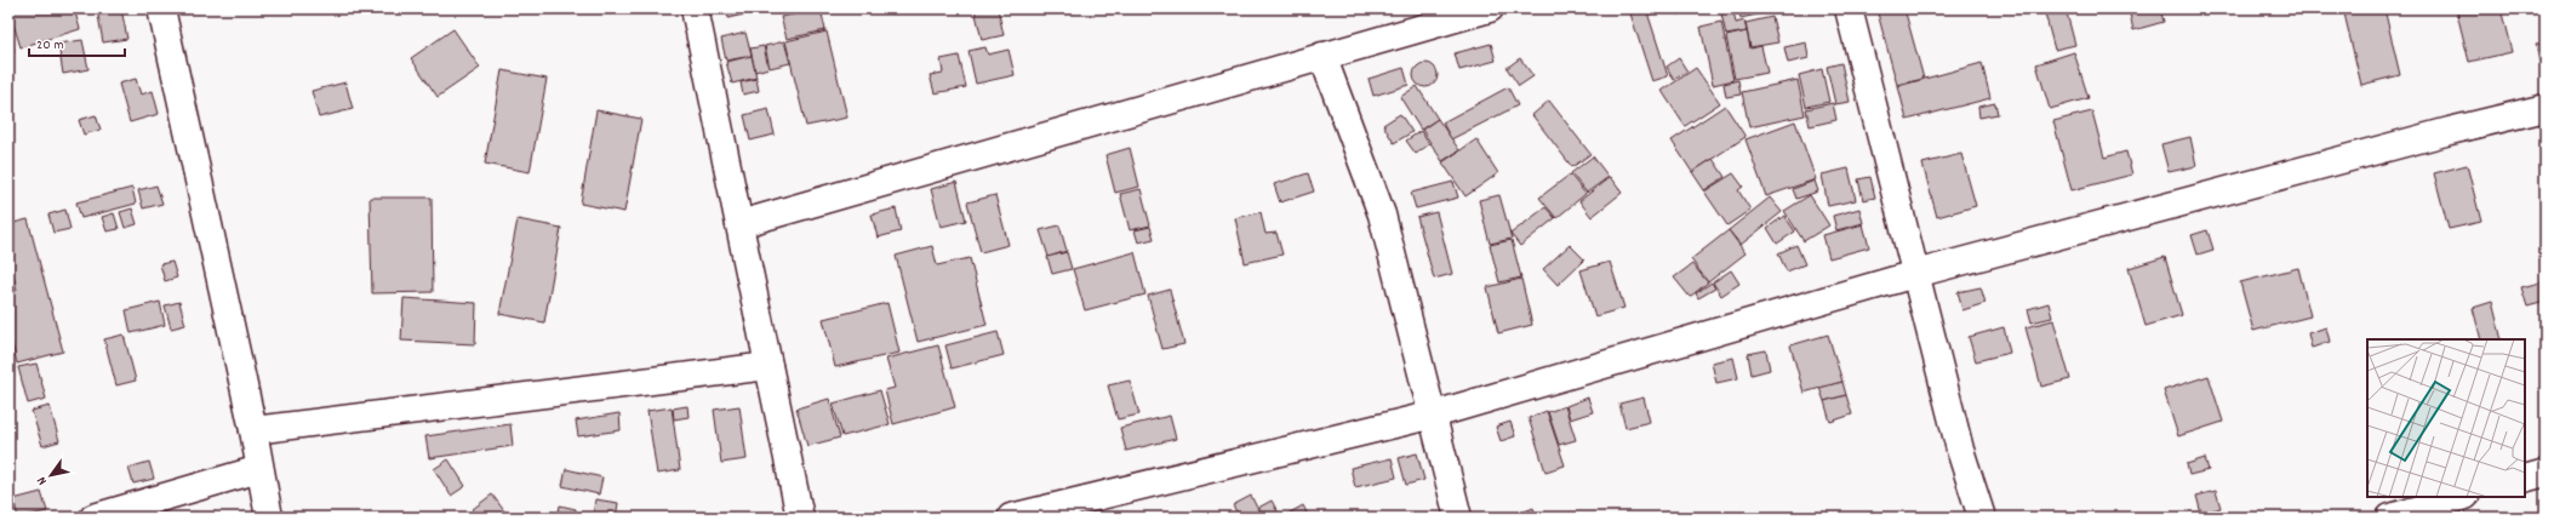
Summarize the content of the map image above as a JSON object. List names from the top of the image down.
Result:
{
  "scale_bar": "20 m",
  "north": "bottom left"
}
